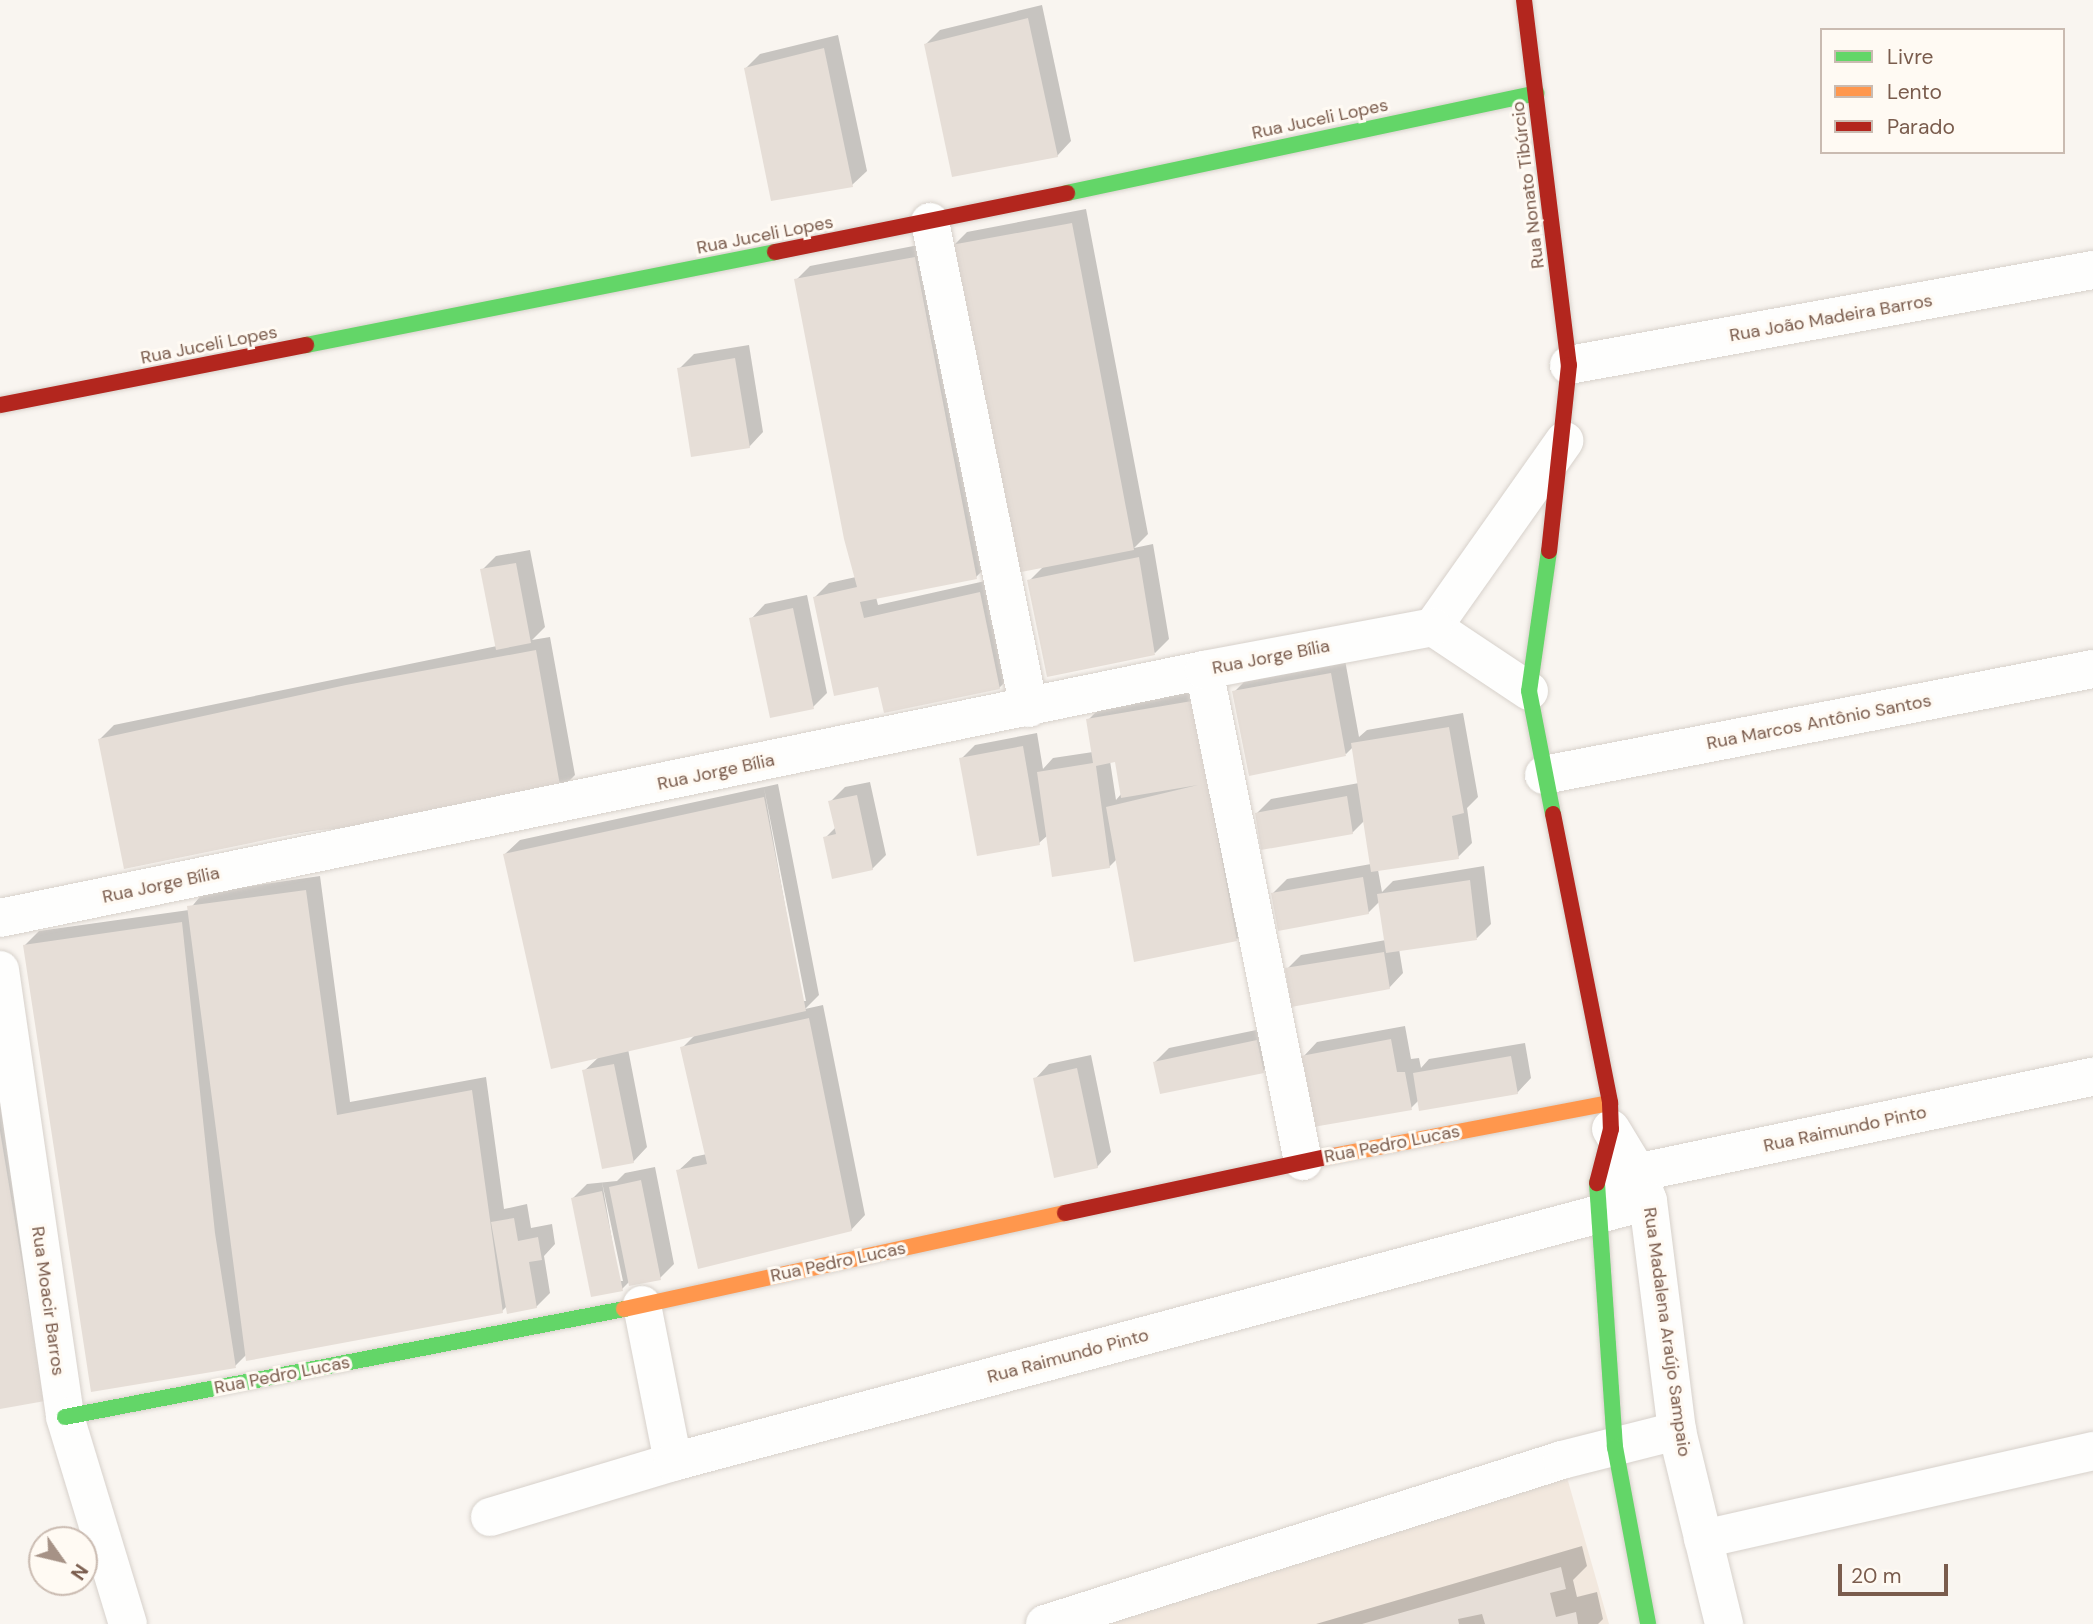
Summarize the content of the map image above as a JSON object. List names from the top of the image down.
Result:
{
  "streets": {
    "street": [
      "Rua Juceli Lopes",
      "Rua Nonato Tibúrcio",
      "Rua João Madeira Barros",
      "Rua Jorge Bília",
      "Rua Marcos Antônio Santos",
      "Rua Raimundo Pinto",
      "Rua Pedro Lucas",
      "Rua Moacir Barros",
      "Rua Madalena Araújo Sampaio"
    ]
  },
  "crossings": [
    ["Rua Juceli Lopes", "Rua Nonato Tibúrcio"],
    ["Rua Nonato Tibúrcio", "Rua João Madeira Barros"],
    ["Rua Nonato Tibúrcio", "Rua Madalena Araújo Sampaio"],
    ["Rua João Madeira Barros", "Rua Madalena Araújo Sampaio"],
    ["Rua Marcos Antônio Santos", "Rua Madalena Araújo Sampaio"],
    ["Rua Raimundo Pinto", "Rua Madalena Araújo Sampaio"],
    ["Rua Pedro Lucas", "Rua Moacir Barros"],
    ["Rua Pedro Lucas", "Rua Madalena Araújo Sampaio"]
  ],
  "legend": ["Livre", "Lento", "Parado"],
  "scale_bar": "20 m",
  "north": "bottom right"
}
